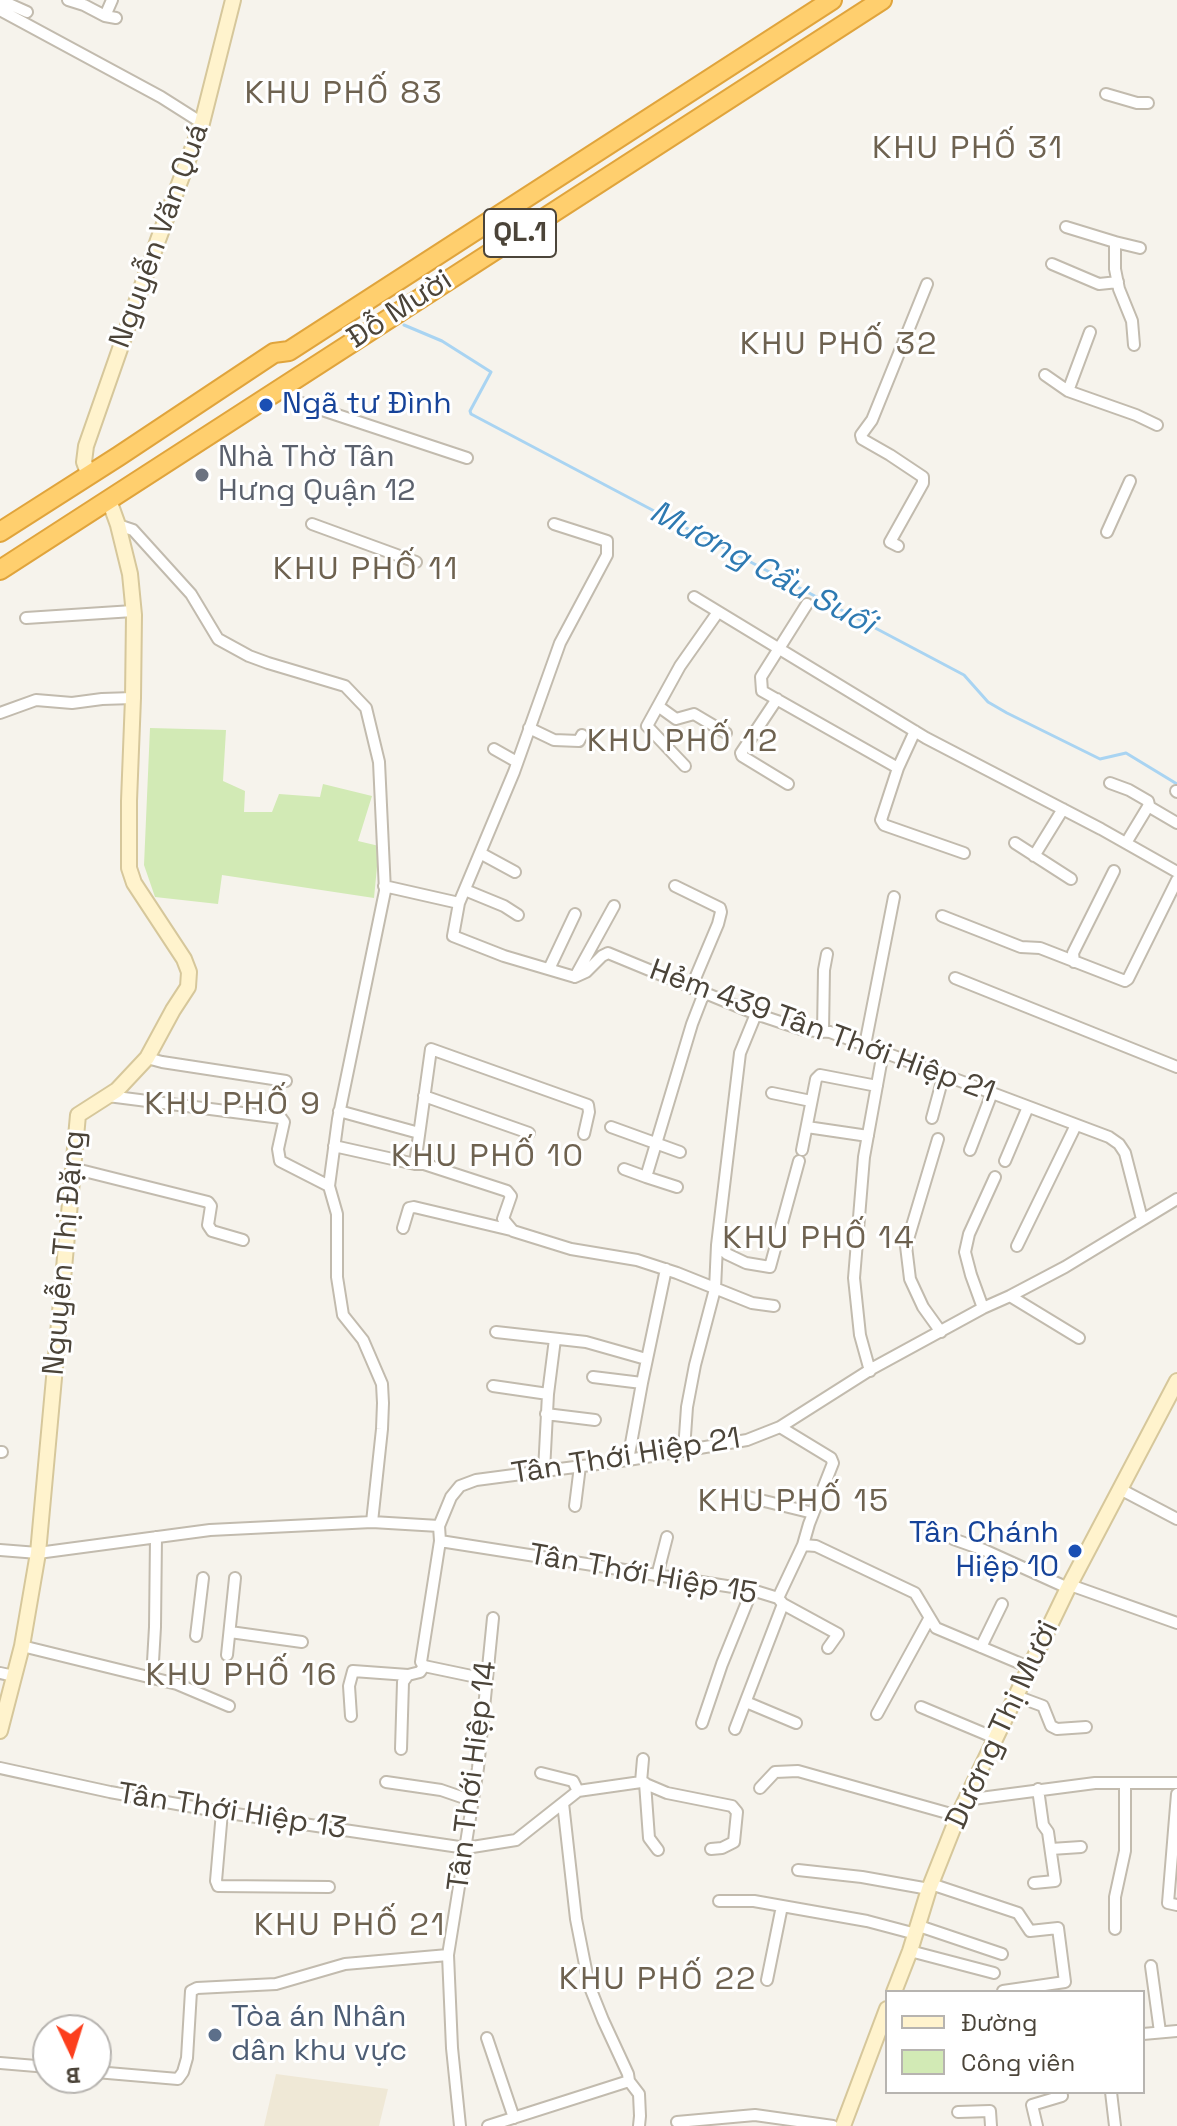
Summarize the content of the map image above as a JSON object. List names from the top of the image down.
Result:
{
  "streets": {
    "highway": ["QL.1", "Đỗ Mười"],
    "street": [
      "Nguyễn Văn Quá",
      "Hẻm 439 Tân Thới Hiệp 21",
      "Nguyễn Thị Đặng",
      "Tân Thới Hiệp 21",
      "Tân Thới Hiệp 15",
      "Dương Thị Mười",
      "Tân Thới Hiệp 14",
      "Tân Thới Hiệp 13"
    ]
  },
  "crossings": [
    ["Nguyễn Văn Quá", "Đỗ Mười"],
    ["Đỗ Mười", "Nguyễn Thị Đặng"],
    ["Hẻm 439 Tân Thới Hiệp 21", "Tân Thới Hiệp 21"],
    ["Tân Thới Hiệp 21", "Tân Thới Hiệp 15"],
    ["Tân Thới Hiệp 14", "Tân Thới Hiệp 13"]
  ],
  "districts": [
    "KHU PHỐ 83",
    "KHU PHỐ 31",
    "KHU PHỐ 32",
    "KHU PHỐ 11",
    "KHU PHỐ 12",
    "KHU PHỐ 9",
    "KHU PHỐ 10",
    "KHU PHỐ 14",
    "KHU PHỐ 15",
    "KHU PHỐ 16",
    "KHU PHỐ 21",
    "KHU PHỐ 22"
  ],
  "water": ["Mương Cầu Suối"],
  "places": [
    "Ngã tư Đình",
    "Nhà Thờ Tân Hưng Quận 12",
    "Tân Chánh Hiệp 10",
    "Tòa án Nhân dân khu vực"
  ],
  "legend": ["Đường", "Công viên"],
  "north": "bottom"
}
